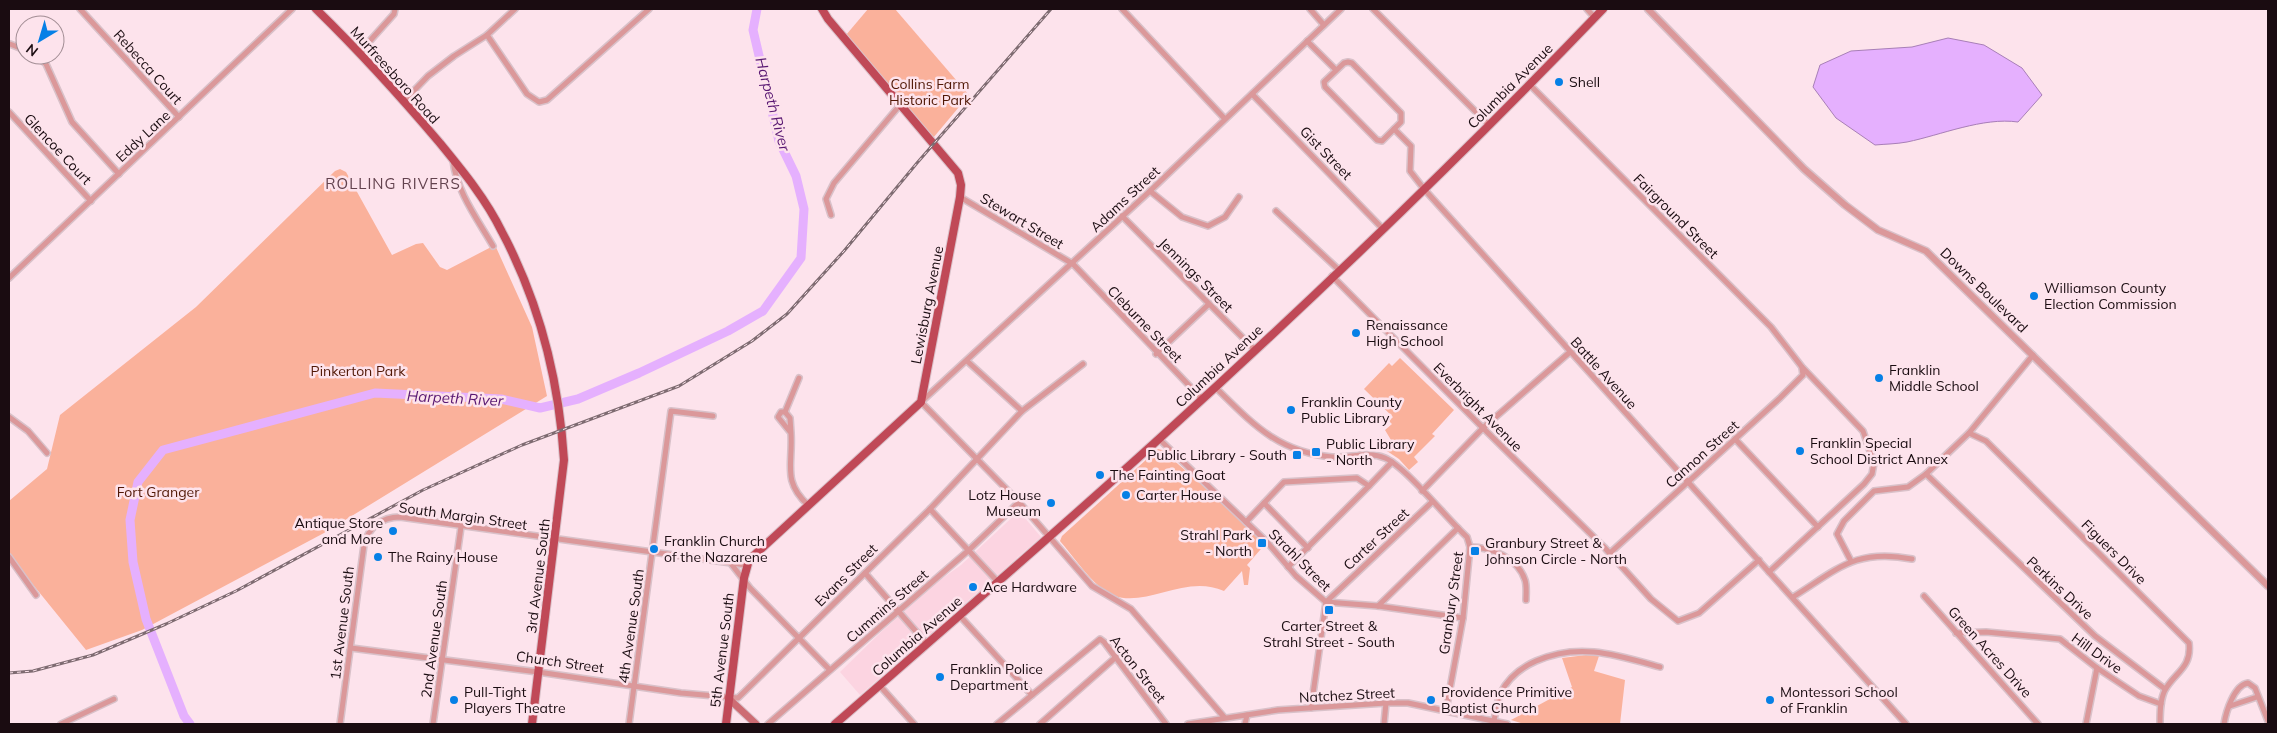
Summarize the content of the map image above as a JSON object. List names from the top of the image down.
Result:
{
  "streets": {
    "main road": [
      "Murfreesboro Road",
      "Columbia Avenue",
      "Lewisburg Avenue",
      "3rd Avenue South",
      "5th Avenue South"
    ],
    "street": [
      "Rebecca Court",
      "Eddy Lane",
      "Glencoe Court",
      "Gist Street",
      "Adams Street",
      "Fairground Street",
      "Stewart Street",
      "Jennings Street",
      "Downs Boulevard",
      "Cleburne Street",
      "Battle Avenue",
      "Everbright Avenue",
      "Cannon Street",
      "South Margin Street",
      "Carter Street",
      "Figuers Drive",
      "Strahl Street",
      "Evans Street",
      "Perkins Drive",
      "Granbury Street",
      "Cummins Street",
      "1st Avenue South",
      "4th Avenue South",
      "2nd Avenue South",
      "Green Acres Drive",
      "Hill Drive",
      "Church Street",
      "Acton Street",
      "Natchez Street"
    ]
  },
  "crossings": [
    ["Rebecca Court", "Eddy Lane"],
    ["Murfreesboro Road", "3rd Avenue South"],
    ["Columbia Avenue", "Gist Street"],
    ["Columbia Avenue", "Fairground Street"],
    ["Columbia Avenue", "Jennings Street"],
    ["Columbia Avenue", "Cleburne Street"],
    ["Columbia Avenue", "Battle Avenue"],
    ["Columbia Avenue", "Everbright Avenue"],
    ["Columbia Avenue", "Strahl Street"],
    ["Columbia Avenue", "Granbury Street"],
    ["Eddy Lane", "Glencoe Court"],
    ["Gist Street", "Adams Street"],
    ["Adams Street", "Stewart Street"],
    ["Adams Street", "Jennings Street"],
    ["Adams Street", "Lewisburg Avenue"],
    ["Adams Street", "Cleburne Street"],
    ["Fairground Street", "Cannon Street"],
    ["Stewart Street", "Lewisburg Avenue"],
    ["Stewart Street", "Cleburne Street"],
    ["Battle Avenue", "Everbright Avenue"],
    ["Battle Avenue", "Cannon Street"],
    ["Everbright Avenue", "Cannon Street"],
    ["South Margin Street", "3rd Avenue South"],
    ["South Margin Street", "1st Avenue South"],
    ["South Margin Street", "4th Avenue South"],
    ["South Margin Street", "2nd Avenue South"],
    ["Carter Street", "Strahl Street"],
    ["Carter Street", "Granbury Street"],
    ["Figuers Drive", "Perkins Drive"],
    ["Figuers Drive", "Hill Drive"],
    ["Strahl Street", "Granbury Street"],
    ["Evans Street", "5th Avenue South"],
    ["Evans Street", "Church Street"],
    ["3rd Avenue South", "Church Street"],
    ["Granbury Street", "Natchez Street"],
    ["1st Avenue South", "Church Street"],
    ["4th Avenue South", "Church Street"],
    ["2nd Avenue South", "Church Street"],
    ["5th Avenue South", "Church Street"],
    ["Green Acres Drive", "Hill Drive"]
  ],
  "districts": ["ROLLING RIVERS"],
  "water": ["Harpeth River"],
  "parks": ["Collins Farm Historic Park", "Pinkerton Park", "Fort Granger"],
  "places": {
    "other": [
      "Shell",
      "Williamson County Election Commission",
      "Renaissance High School",
      "Franklin Middle School",
      "Franklin County Public Library",
      "Franklin Special School District Annex",
      "The Fainting Goat",
      "Carter House",
      "Lotz House Museum",
      "Antique Store and More",
      "Franklin Church of the Nazarene",
      "The Rainy House",
      "Ace Hardware",
      "Franklin Police Department",
      "Pull-Tight Players Theatre",
      "Providence Primitive Baptist Church",
      "Montessori School of Franklin"
    ],
    "transit": [
      "Public Library - North",
      "Public Library - South",
      "Strahl Park - North",
      "Granbury Street & Johnson Circle - North",
      "Carter Street & Strahl Street - South"
    ]
  },
  "north": "bottom left"
}
